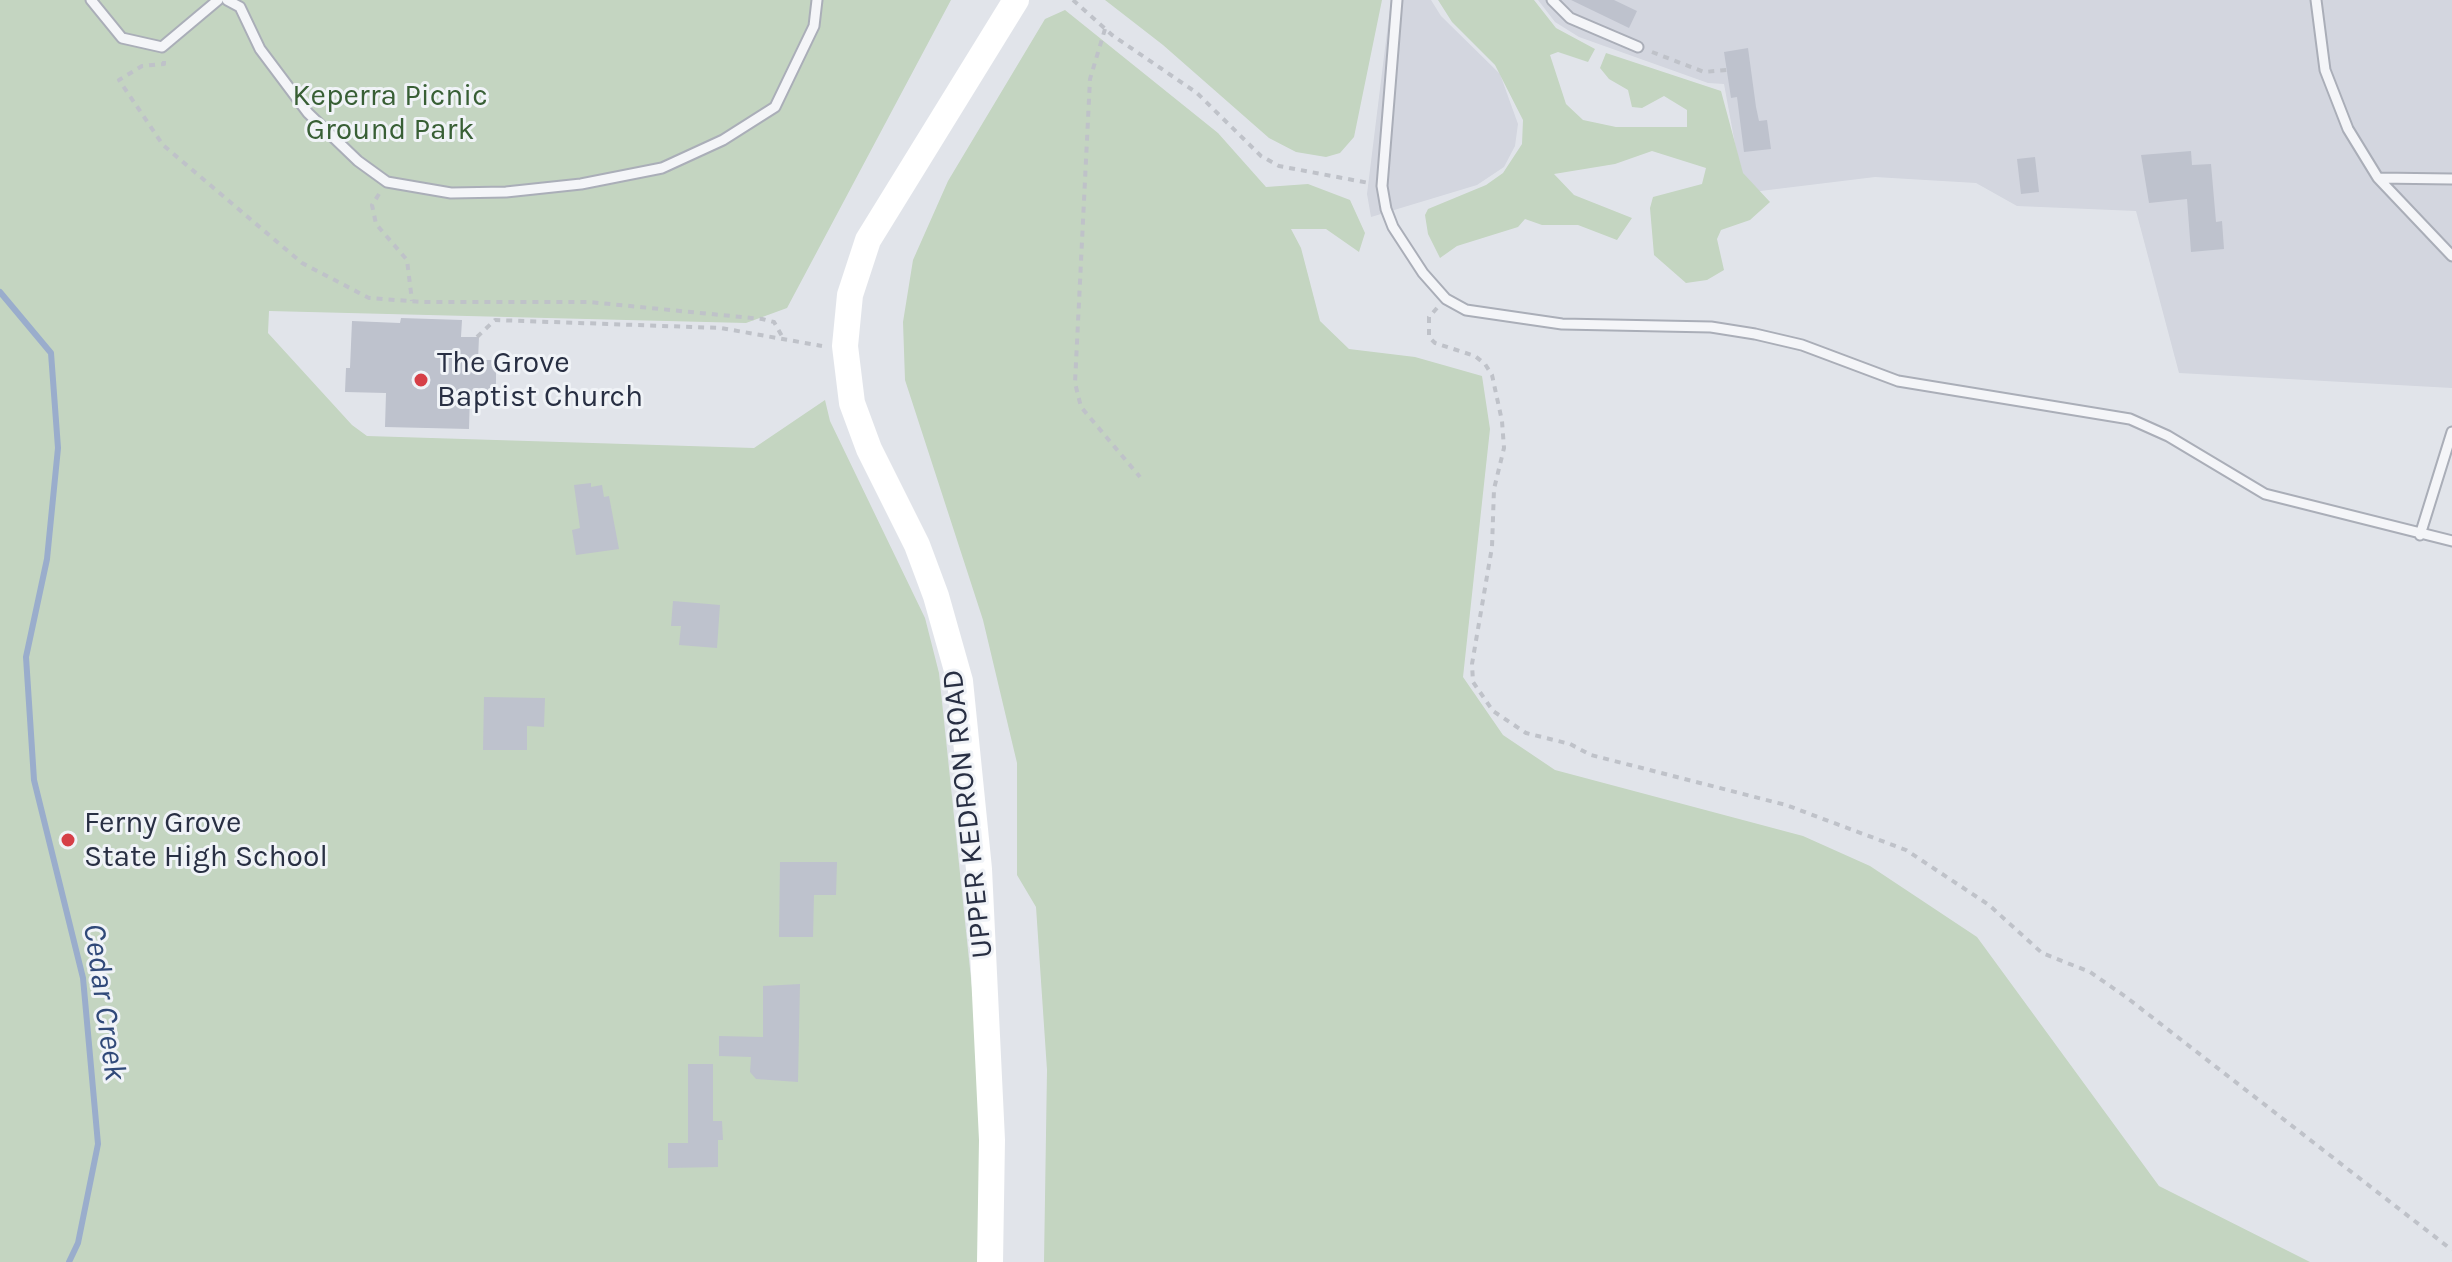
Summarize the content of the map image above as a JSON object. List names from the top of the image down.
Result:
{
  "streets": {
    "main road": ["UPPER KEDRON ROAD"]
  },
  "water": ["Cedar Creek"],
  "parks": ["Keperra Picnic Ground Park"],
  "places": ["The Grove Baptist Church", "Ferny Grove State High School"]
}
